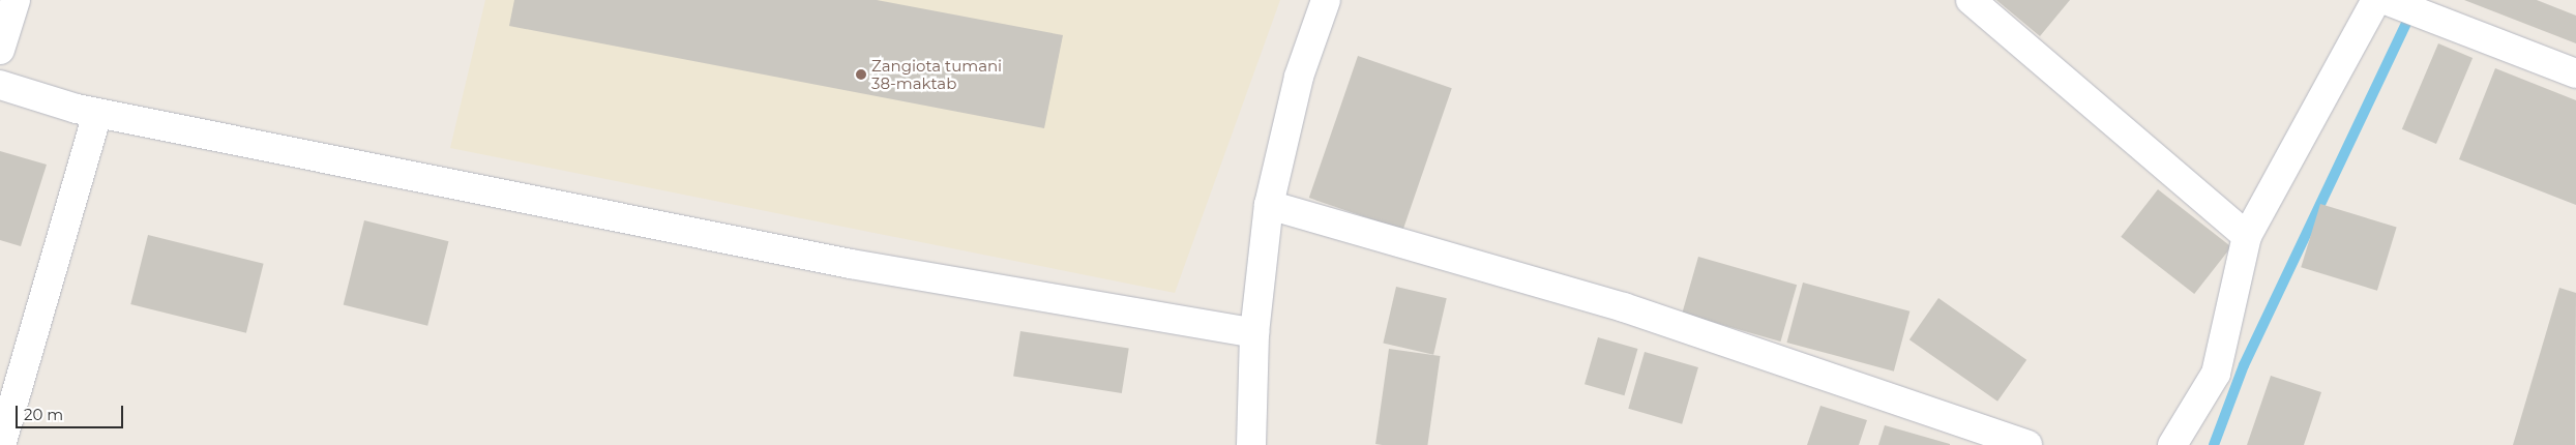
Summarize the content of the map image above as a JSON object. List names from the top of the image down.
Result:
{
  "places": ["Zangiota tumani 38-maktab"],
  "scale_bar": "20 m"
}
